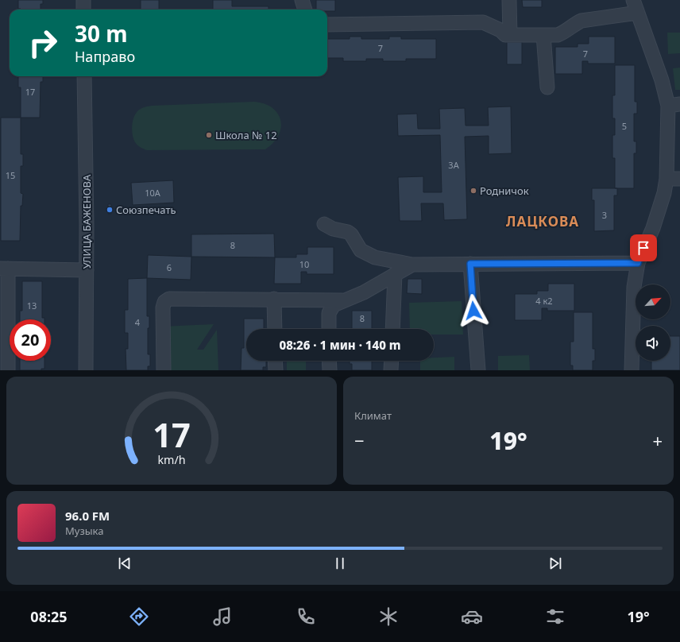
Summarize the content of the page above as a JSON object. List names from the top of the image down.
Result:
{
  "streets": {
    "street": ["УЛИЦА БАЖЕНОВА"]
  },
  "districts": ["ЛАЦКОВА"],
  "places": ["Школа № 12", "Родничок", "Союзпечать"],
  "house_numbers": [
    "7",
    "7",
    "17",
    "5",
    "3А",
    "15",
    "10А",
    "3",
    "8",
    "10",
    "6",
    "4 к2",
    "13",
    "8",
    "4"
  ],
  "north": "top right",
  "page": {
    "turn": ["30 m", "Направо"],
    "limit": "20",
    "trip": "08:26 · 1 мин · 140 m",
    "tile": "Климат",
    "heat": ["−", "19°", "+"],
    "song": ["96.0 FM", "Музыка"],
    "tabs": ["08:25", "19°"],
    "gauge": ["17", "km/h"]
  }
}
